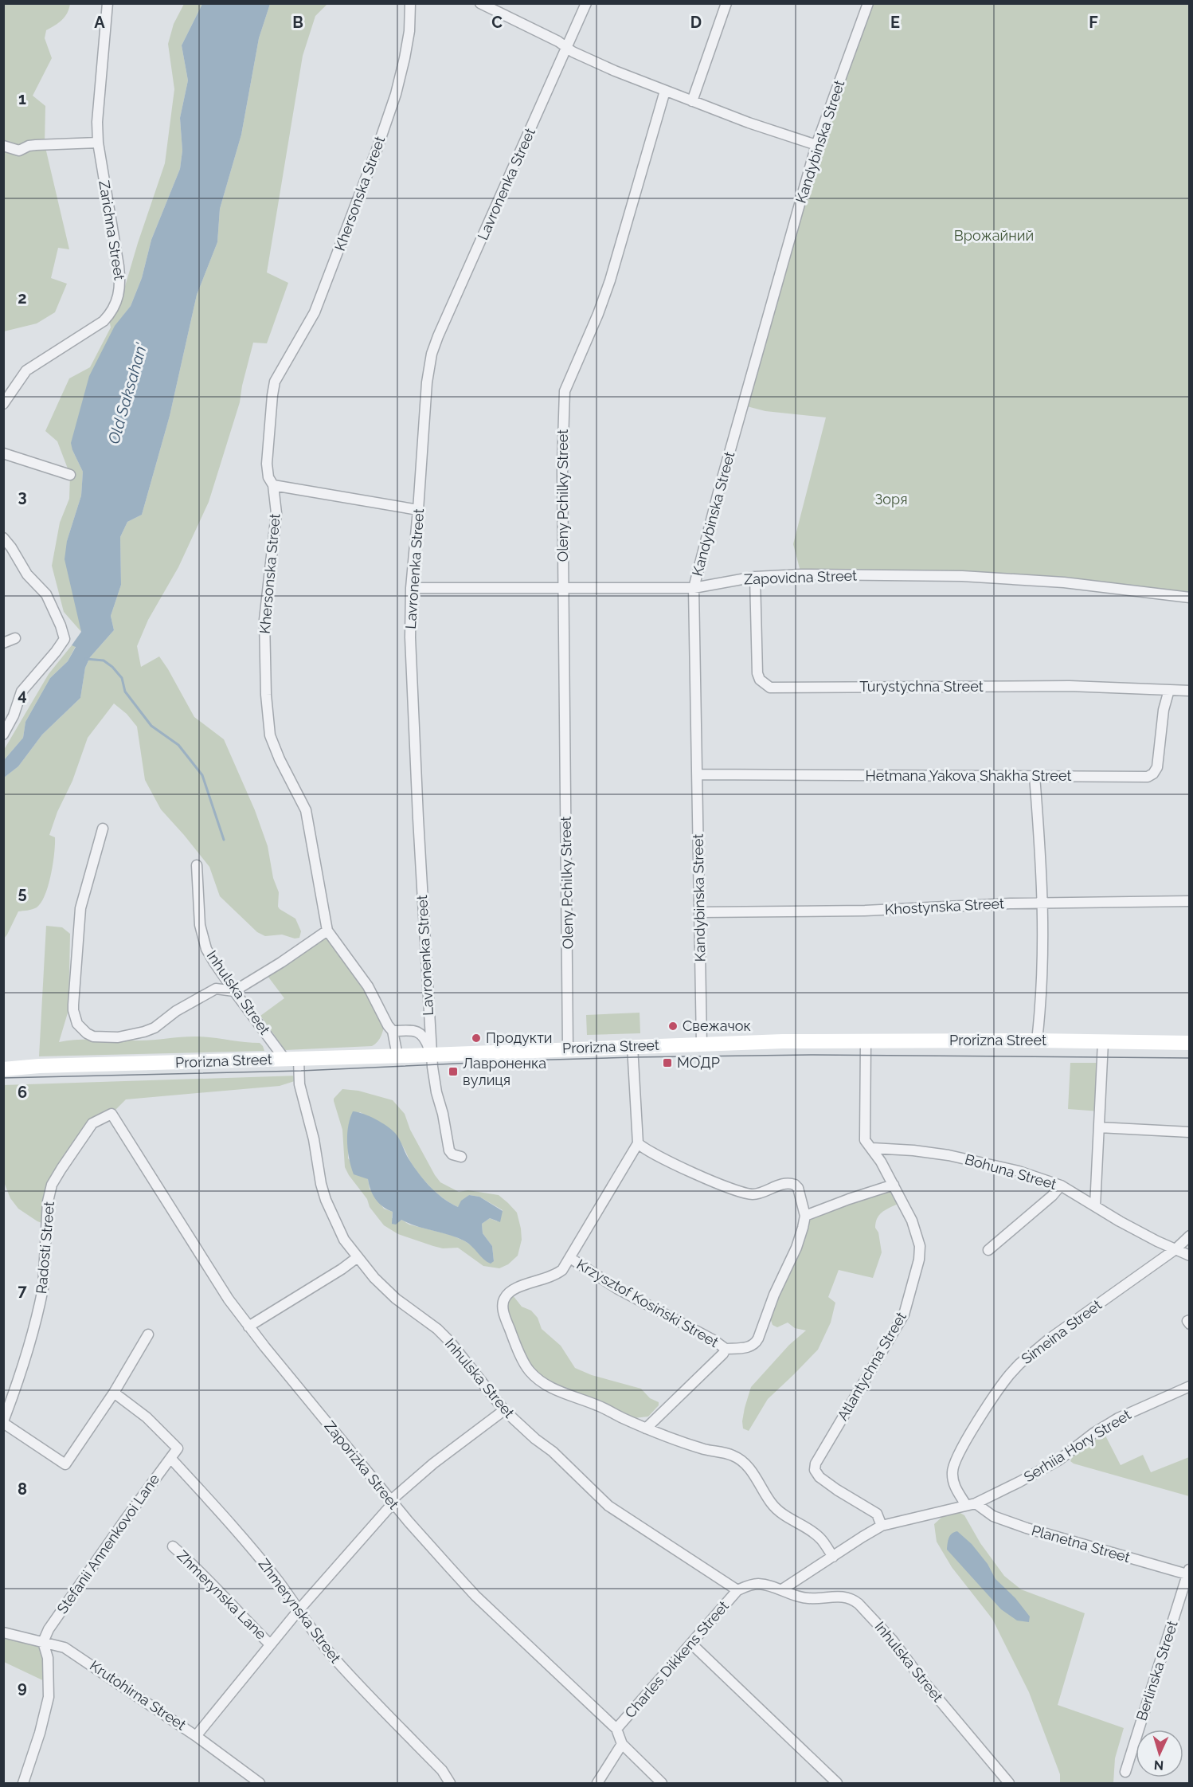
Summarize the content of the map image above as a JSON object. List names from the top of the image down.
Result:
{
  "streets": {
    "main road": ["Prorizna Street"],
    "street": [
      "Kandybinska Street",
      "Lavronenka Street",
      "Khersonska Street",
      "Zarichna Street",
      "Oleny Pchilky Street",
      "Zapovidna Street",
      "Turystychna Street",
      "Hetmana Yakova Shakha Street",
      "Khostynska Street",
      "Inhulska Street",
      "Bohuna Street",
      "Radosti Street",
      "Krzysztof Kosiński Street",
      "Simeina Street",
      "Atlantychna Street",
      "Serhiia Hory Street",
      "Zaporizka Street",
      "Stefanii Annenkovoi Lane",
      "Planetna Street",
      "Zhmerynska Lane",
      "Zhmerynska Street",
      "Charles Dikkens Street",
      "Berlinska Street",
      "Krutohirna Street"
    ]
  },
  "crossings": [
    ["Kandybinska Street", "Zapovidna Street"],
    ["Kandybinska Street", "Hetmana Yakova Shakha Street"],
    ["Kandybinska Street", "Khostynska Street"],
    ["Kandybinska Street", "Prorizna Street"],
    ["Lavronenka Street", "Zapovidna Street"],
    ["Lavronenka Street", "Prorizna Street"],
    ["Oleny Pchilky Street", "Zapovidna Street"],
    ["Oleny Pchilky Street", "Prorizna Street"],
    ["Zapovidna Street", "Turystychna Street"],
    ["Turystychna Street", "Hetmana Yakova Shakha Street"],
    ["Inhulska Street", "Prorizna Street"],
    ["Inhulska Street", "Zhmerynska Lane"],
    ["Inhulska Street", "Charles Dikkens Street"],
    ["Prorizna Street", "Atlantychna Street"],
    ["Bohuna Street", "Simeina Street"],
    ["Bohuna Street", "Atlantychna Street"],
    ["Radosti Street", "Zaporizka Street"],
    ["Simeina Street", "Serhiia Hory Street"],
    ["Simeina Street", "Planetna Street"],
    ["Serhiia Hory Street", "Planetna Street"],
    ["Zaporizka Street", "Zhmerynska Lane"],
    ["Zaporizka Street", "Charles Dikkens Street"],
    ["Stefanii Annenkovoi Lane", "Zhmerynska Street"],
    ["Stefanii Annenkovoi Lane", "Krutohirna Street"],
    ["Planetna Street", "Berlinska Street"],
    ["Zhmerynska Lane", "Zhmerynska Street"],
    ["Zhmerynska Lane", "Krutohirna Street"]
  ],
  "water": ["Old Saksahan'"],
  "parks": ["Врожайний", "Зоря"],
  "places": {
    "other": ["Свежачок", "Продукти"],
    "transit": ["МОДР", "Лавроненка вулиця"]
  },
  "north": "bottom",
  "grid": {
    "columns": [
      "A",
      "B",
      "C",
      "D",
      "E",
      "F"
    ],
    "rows": [
      "1",
      "2",
      "3",
      "4",
      "5",
      "6",
      "7",
      "8",
      "9"
    ]
  }
}
